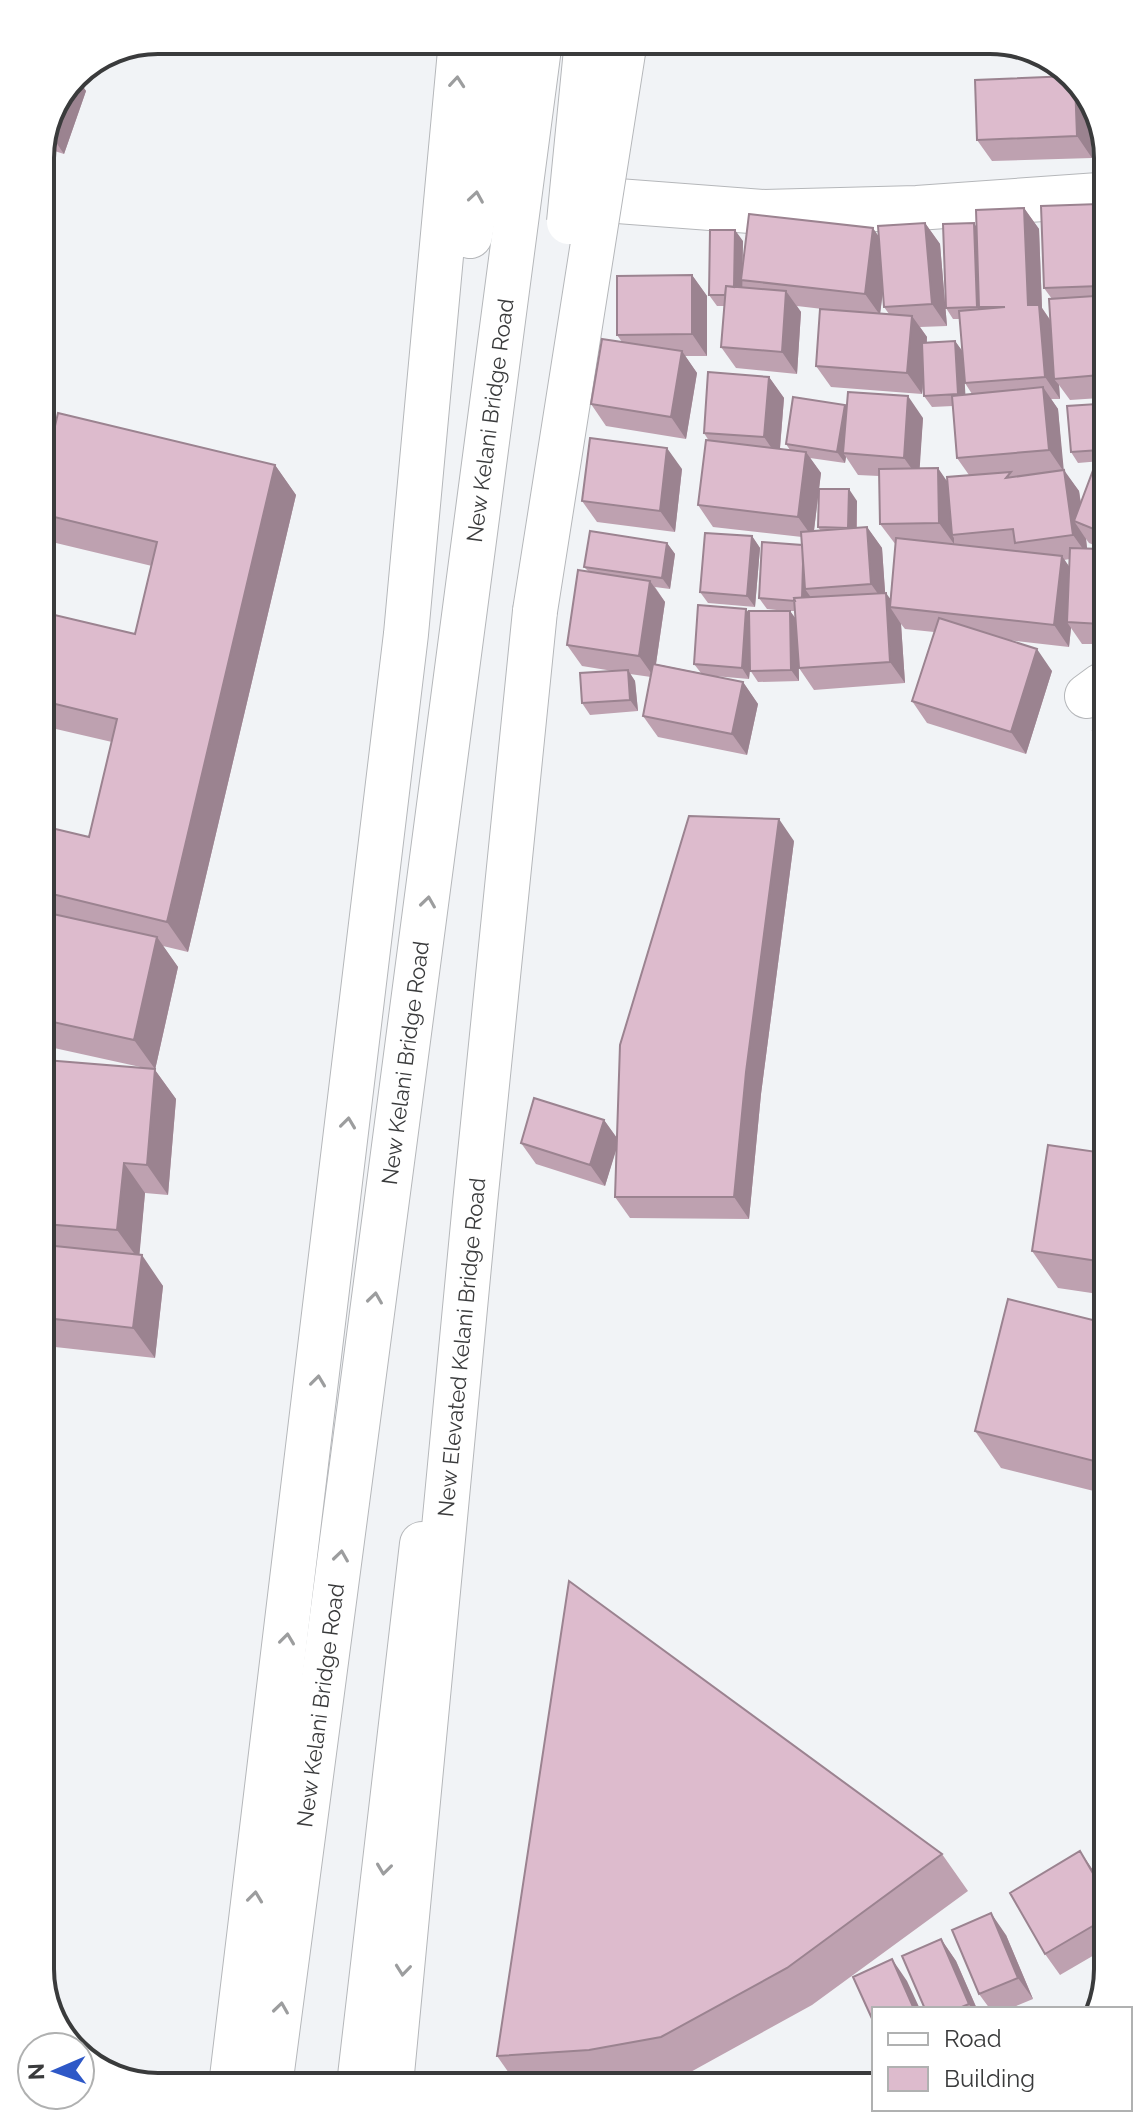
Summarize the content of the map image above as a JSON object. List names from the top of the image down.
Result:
{
  "streets": {
    "main road": ["New Kelani Bridge Road", "New Elevated Kelani Bridge Road"]
  },
  "legend": ["Road", "Building"],
  "north": "left"
}
